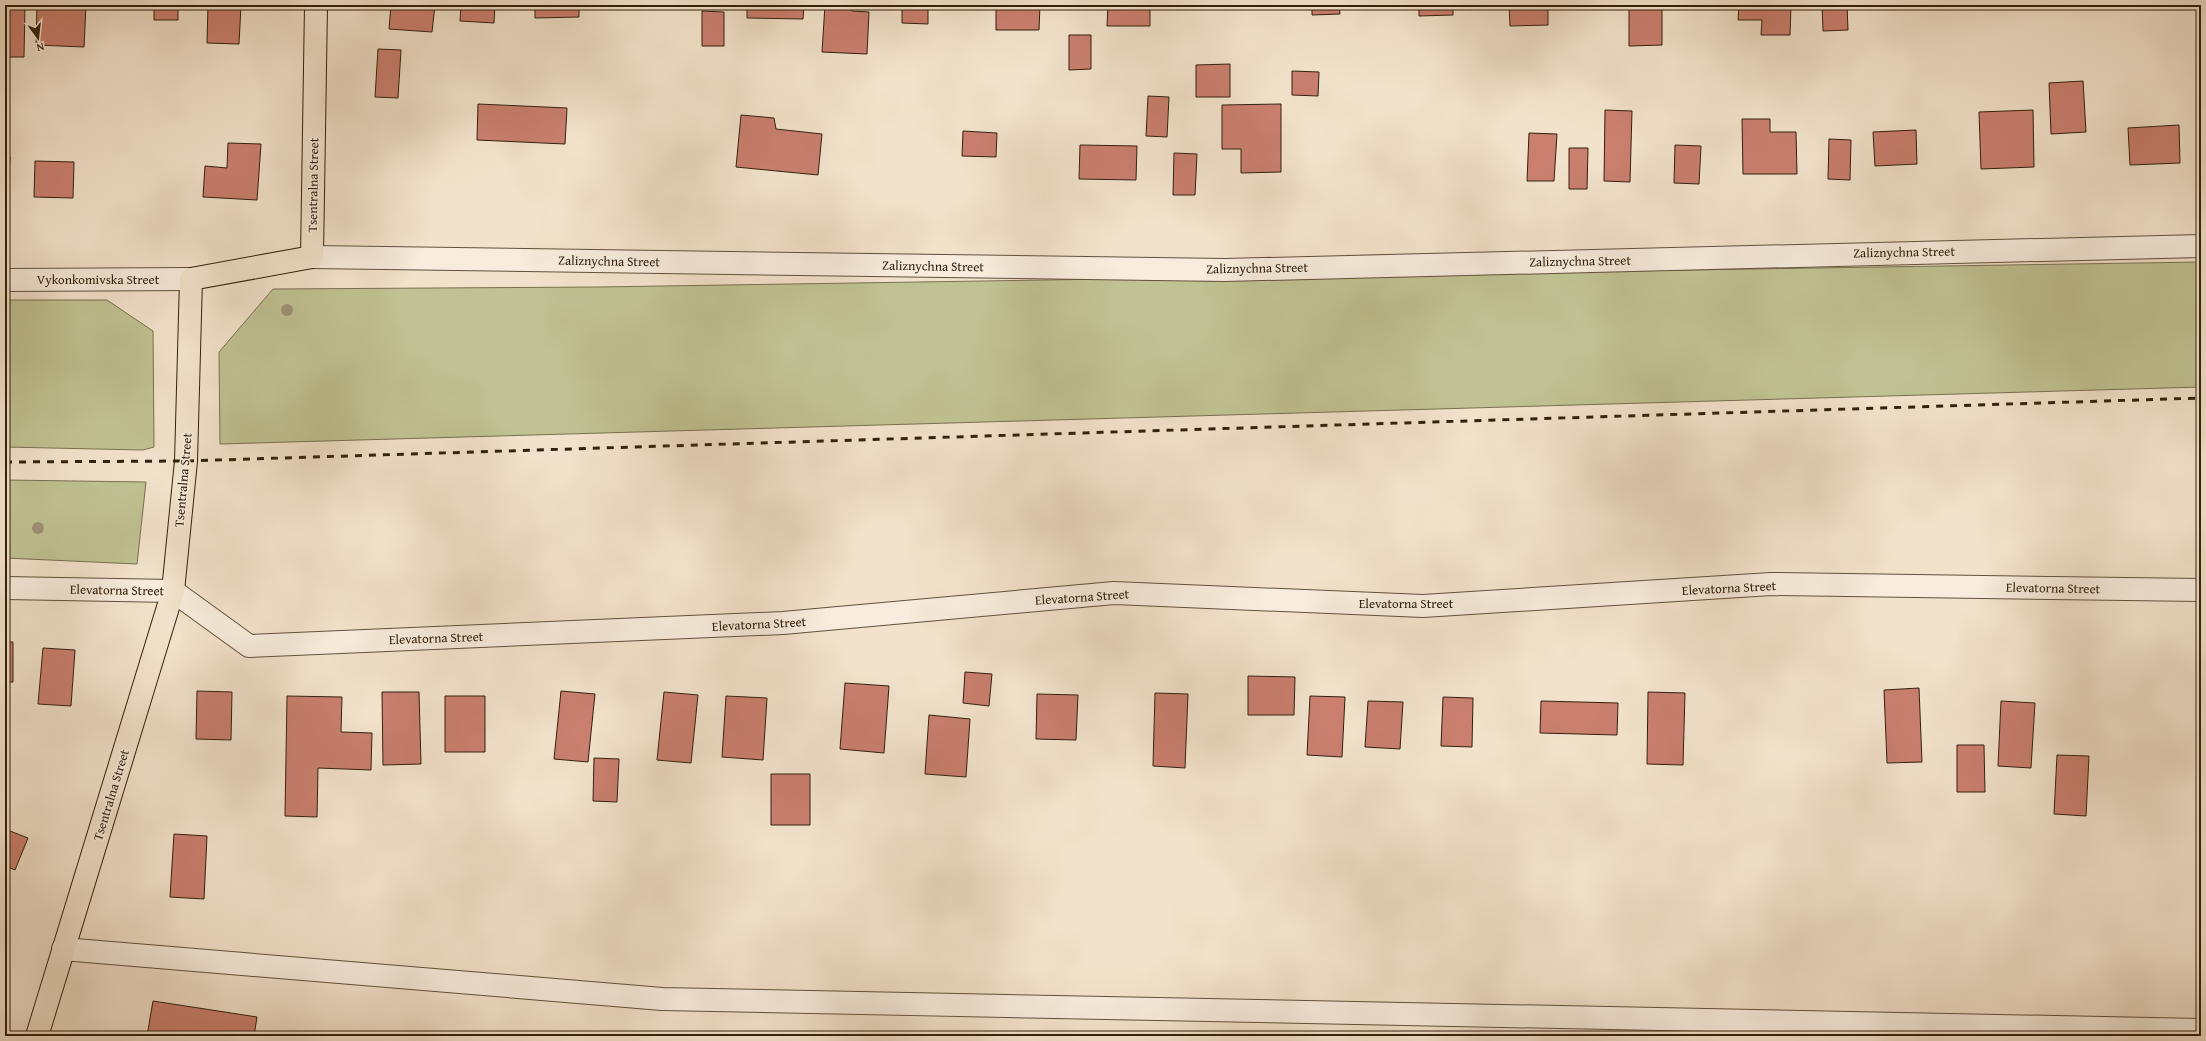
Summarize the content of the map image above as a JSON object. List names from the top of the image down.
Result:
{
  "streets": {
    "main road": ["Tsentralna Street"],
    "street": ["Zaliznychna Street", "Vykonkomivska Street", "Elevatorna Street"]
  },
  "crossings": [
    ["Tsentralna Street", "Zaliznychna Street"],
    ["Tsentralna Street", "Vykonkomivska Street"],
    ["Tsentralna Street", "Elevatorna Street"]
  ],
  "north": "bottom"
}
